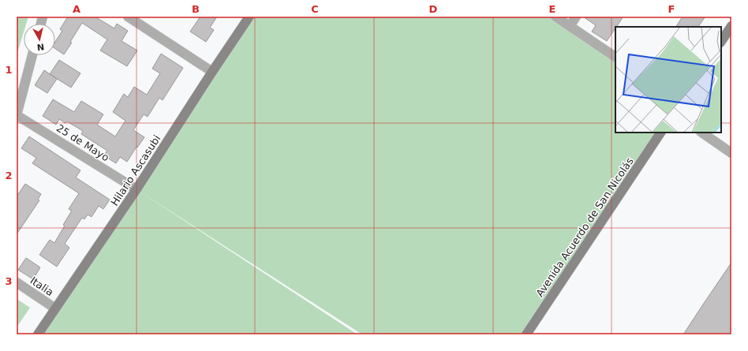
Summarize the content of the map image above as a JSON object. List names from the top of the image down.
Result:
{
  "streets": {
    "street": [
      "25 de Mayo",
      "Hilario Ascasubi",
      "Avenida Acuerdo de San Nicolás",
      "Italia"
    ]
  },
  "crossings": [
    ["25 de Mayo", "Hilario Ascasubi"],
    ["Hilario Ascasubi", "Italia"]
  ],
  "north": "bottom",
  "grid": {
    "columns": [
      "A",
      "B",
      "C",
      "D",
      "E",
      "F"
    ],
    "rows": ["1", "2", "3"]
  }
}
